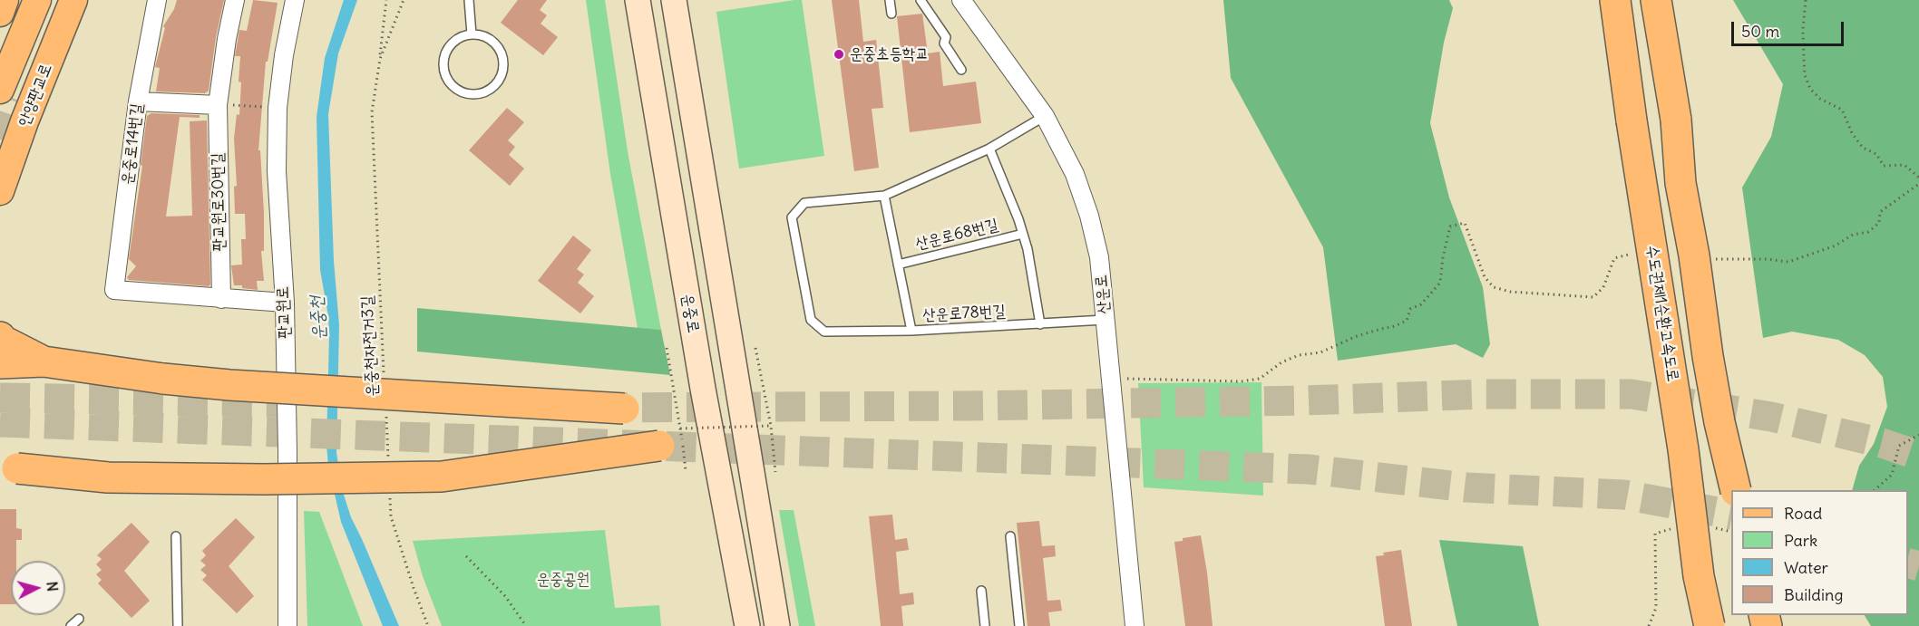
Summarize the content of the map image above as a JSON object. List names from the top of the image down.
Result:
{
  "streets": {
    "highway": ["수도권제1순환고속도로"],
    "main road": ["안양판교로", "운중로"],
    "street": [
      "운중로14번길",
      "판교원로30번길",
      "산운로",
      "판교원로"
    ],
    "lane": ["산운로68번길", "산운로78번길"],
    "path": ["운중천자전거3길"]
  },
  "crossings": [
    ["운중로14번길", "판교원로30번길"],
    ["산운로68번길", "산운로78번길"],
    ["산운로", "산운로78번길"]
  ],
  "water": ["운중천"],
  "parks": ["운중공원"],
  "places": ["운중초등학교"],
  "legend": [
    "Road",
    "Park",
    "Water",
    "Building"
  ],
  "scale_bar": "50 m",
  "north": "right"
}
